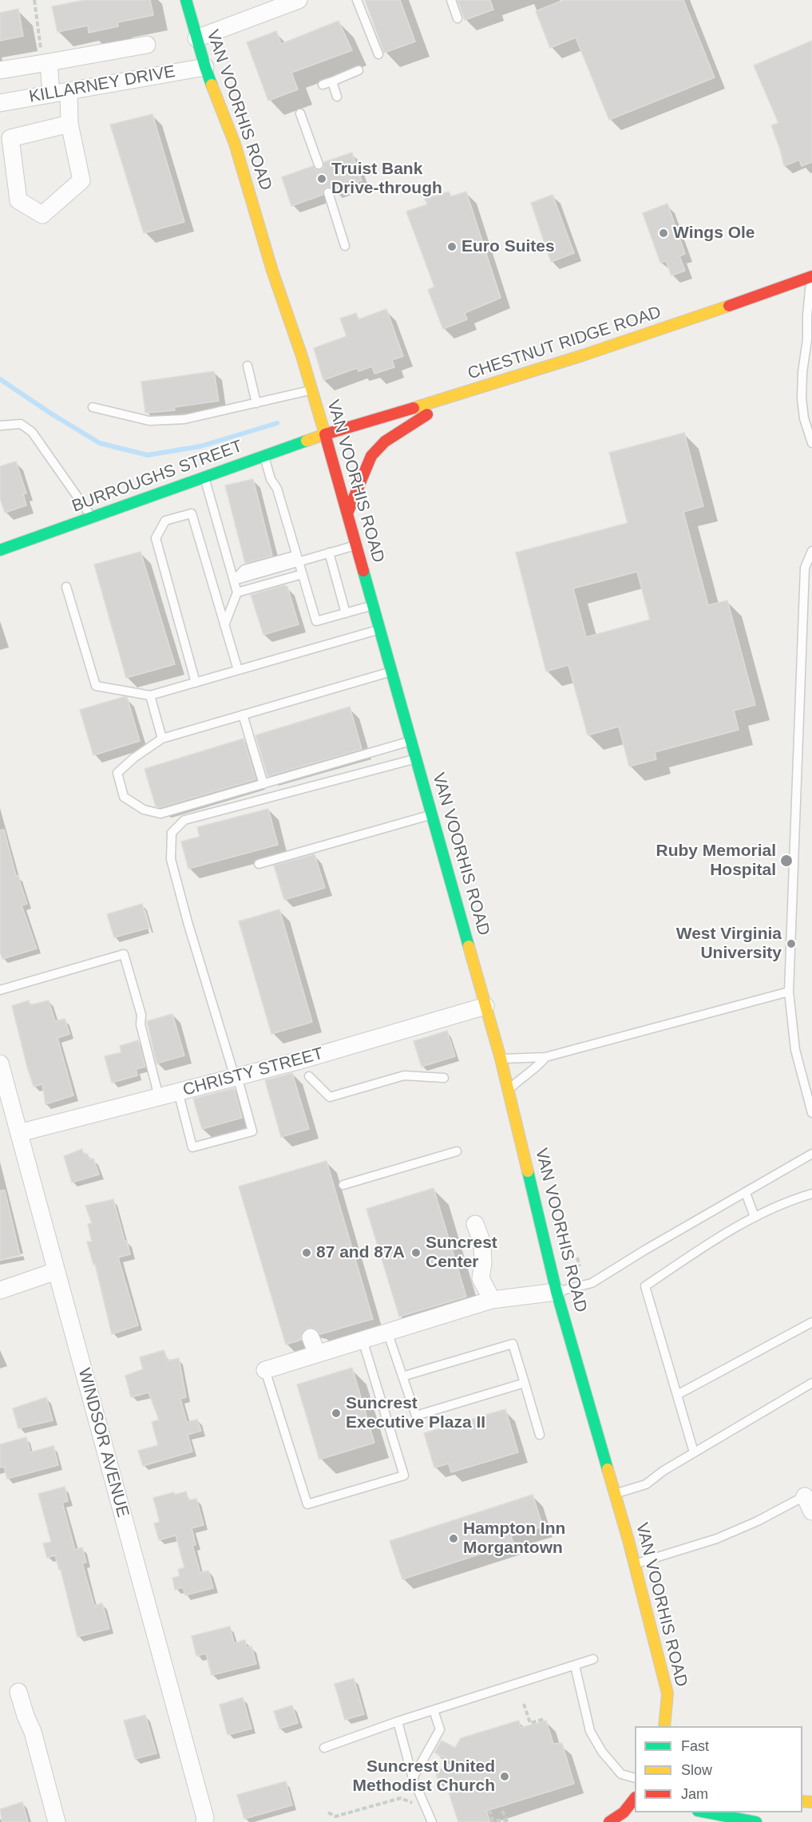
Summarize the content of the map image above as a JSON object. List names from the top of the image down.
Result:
{
  "streets": {
    "main road": ["VAN VOORHIS ROAD", "CHESTNUT RIDGE ROAD", "BURROUGHS STREET"],
    "street": ["KILLARNEY DRIVE", "CHRISTY STREET", "WINDSOR AVENUE"]
  },
  "crossings": [
    ["KILLARNEY DRIVE", "VAN VOORHIS ROAD"],
    ["VAN VOORHIS ROAD", "CHESTNUT RIDGE ROAD"],
    ["VAN VOORHIS ROAD", "BURROUGHS STREET"],
    ["VAN VOORHIS ROAD", "CHRISTY STREET"],
    ["CHESTNUT RIDGE ROAD", "BURROUGHS STREET"],
    ["CHRISTY STREET", "WINDSOR AVENUE"]
  ],
  "places": [
    "Truist Bank Drive-through",
    "Wings Ole",
    "Euro Suites",
    "Ruby Memorial Hospital",
    "West Virginia University",
    "87 and 87A",
    "Suncrest Center",
    "Suncrest Executive Plaza II",
    "Hampton Inn Morgantown",
    "Suncrest United Methodist Church"
  ],
  "legend": ["Fast", "Slow", "Jam"]
}
